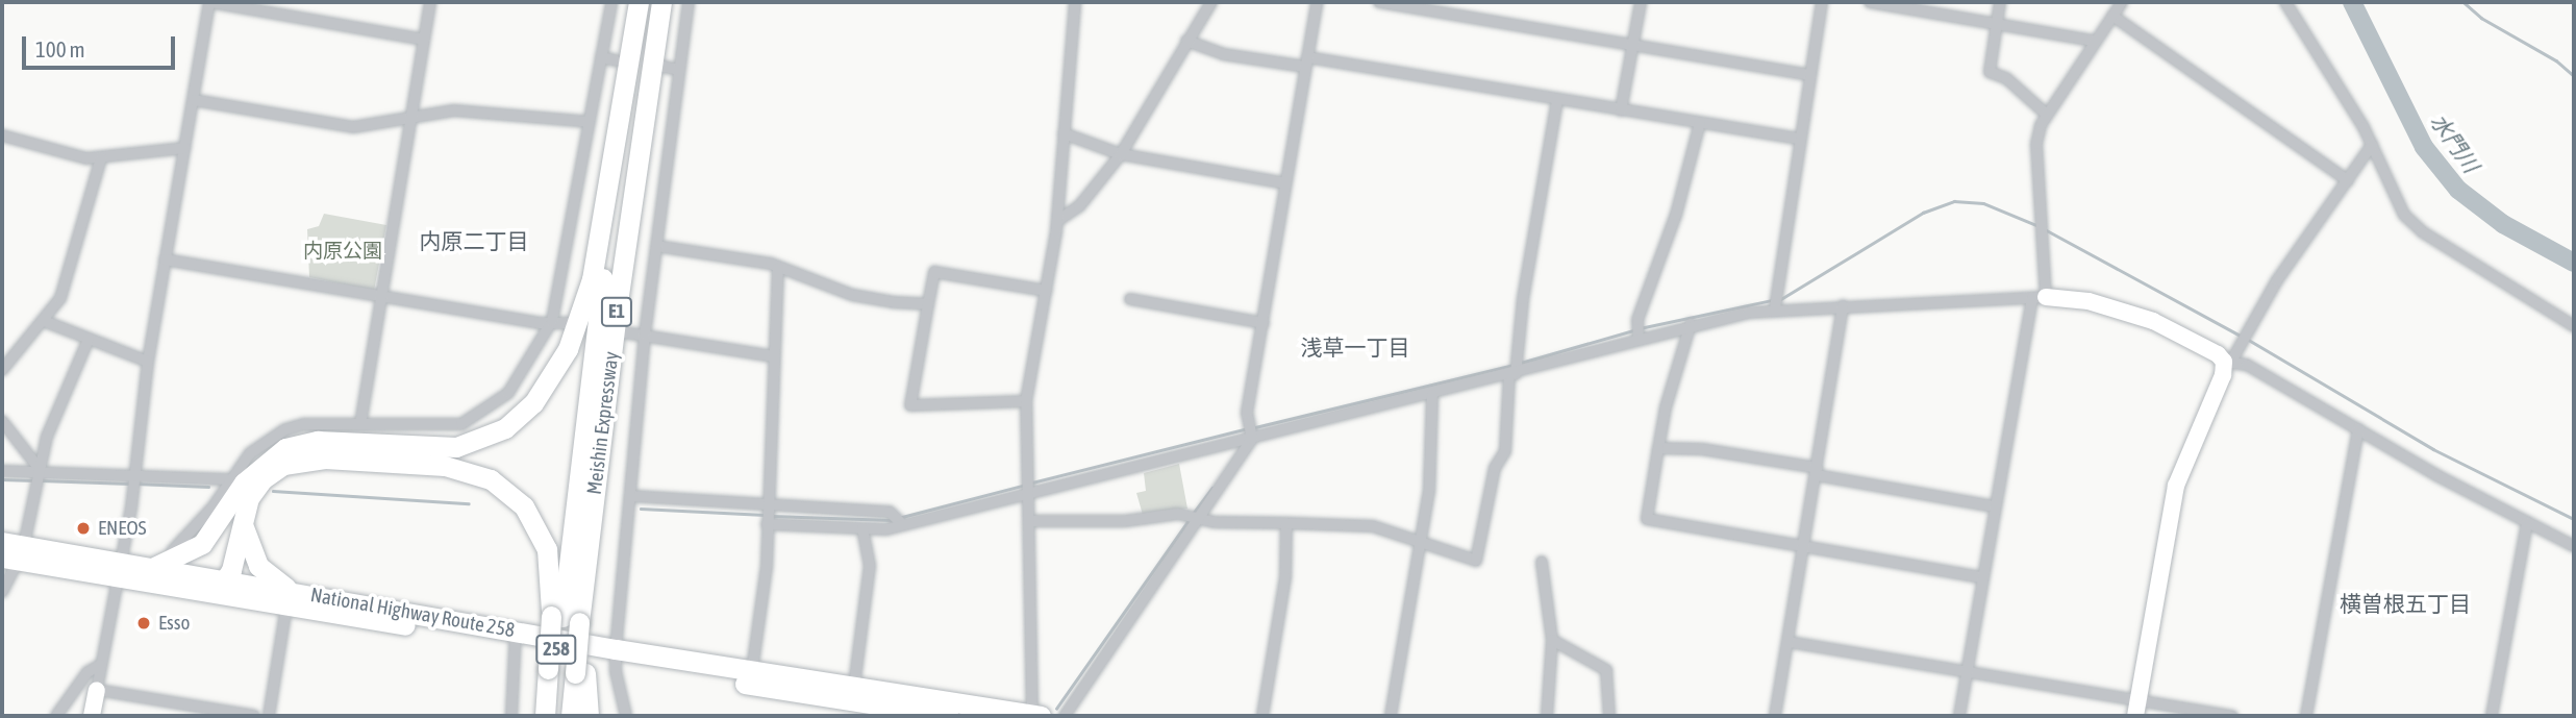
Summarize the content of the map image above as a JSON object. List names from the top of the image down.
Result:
{
  "streets": {
    "highway": [
      "E1",
      "Meishin Expressway",
      "National Highway Route 258",
      "258"
    ]
  },
  "districts": ["内原二丁目", "浅草一丁目", "横曽根五丁目"],
  "water": ["水門川"],
  "parks": ["内原公園"],
  "places": ["ENEOS", "Esso"],
  "scale_bar": "100 m"
}
